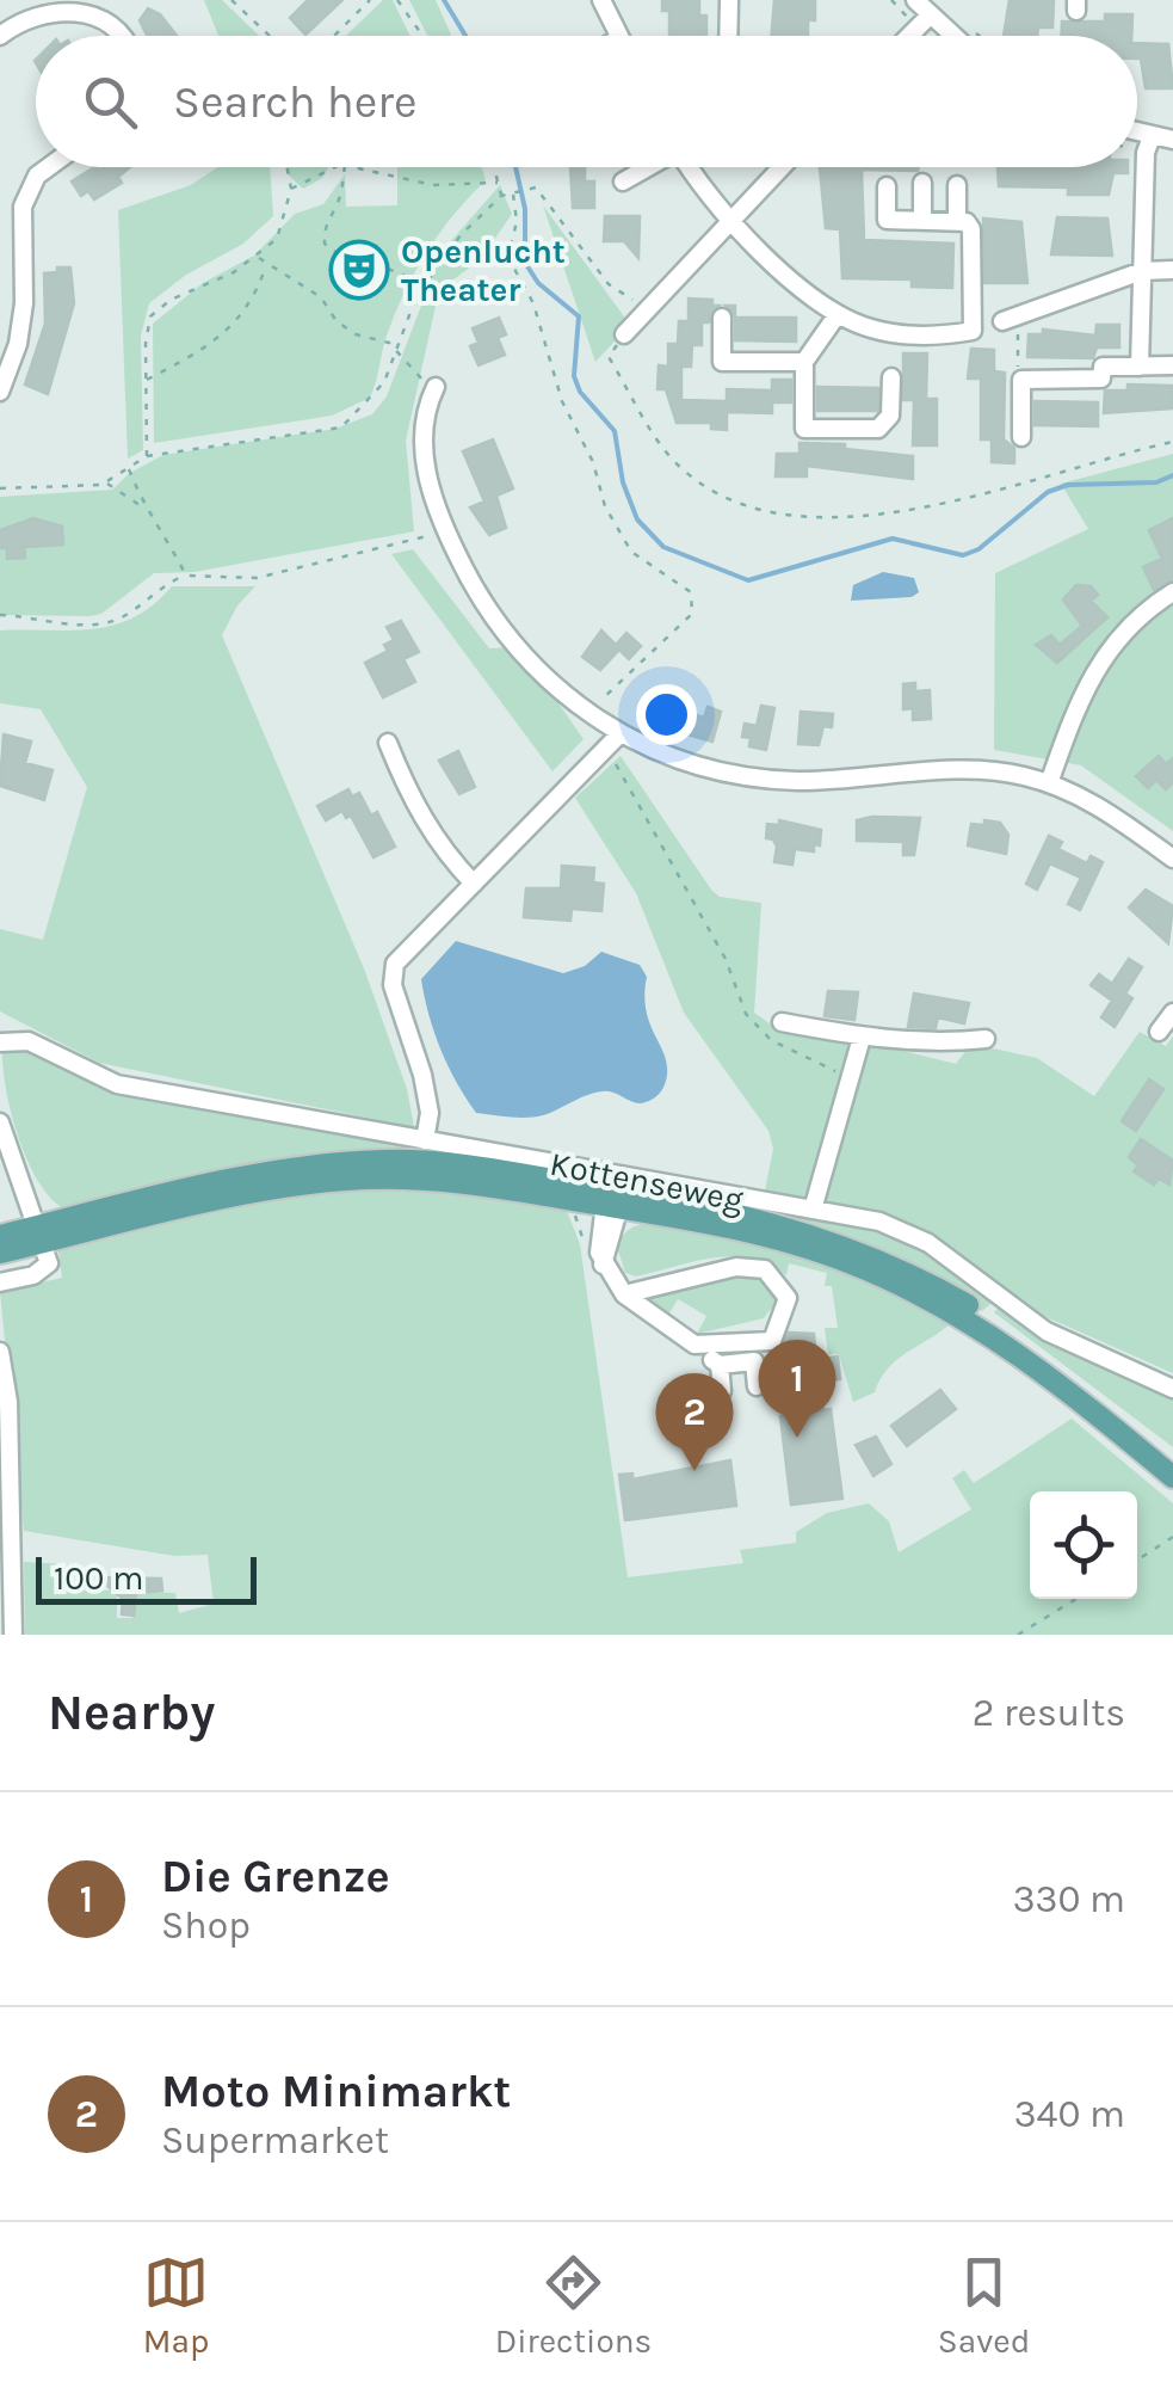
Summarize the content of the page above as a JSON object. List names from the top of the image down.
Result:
{
  "streets": {
    "main road": ["Kottenseweg"]
  },
  "places": {
    "theatre": ["Openlucht Theater"]
  },
  "scale_bar": "100 m",
  "page": {
    "search": "Search here",
    "pins": ["1", "2"],
    "scale": "100 m",
    "heading": ["Nearby", "2 results"],
    "list": [
      {
        "mark": "1",
        "name": "Die Grenze",
        "note": "Shop",
        "value": "330 m"
      },
      {
        "mark": "2",
        "name": "Moto Minimarkt",
        "note": "Supermarket",
        "value": "340 m"
      }
    ],
    "nav": ["Map", "Directions", "Saved"]
  }
}
